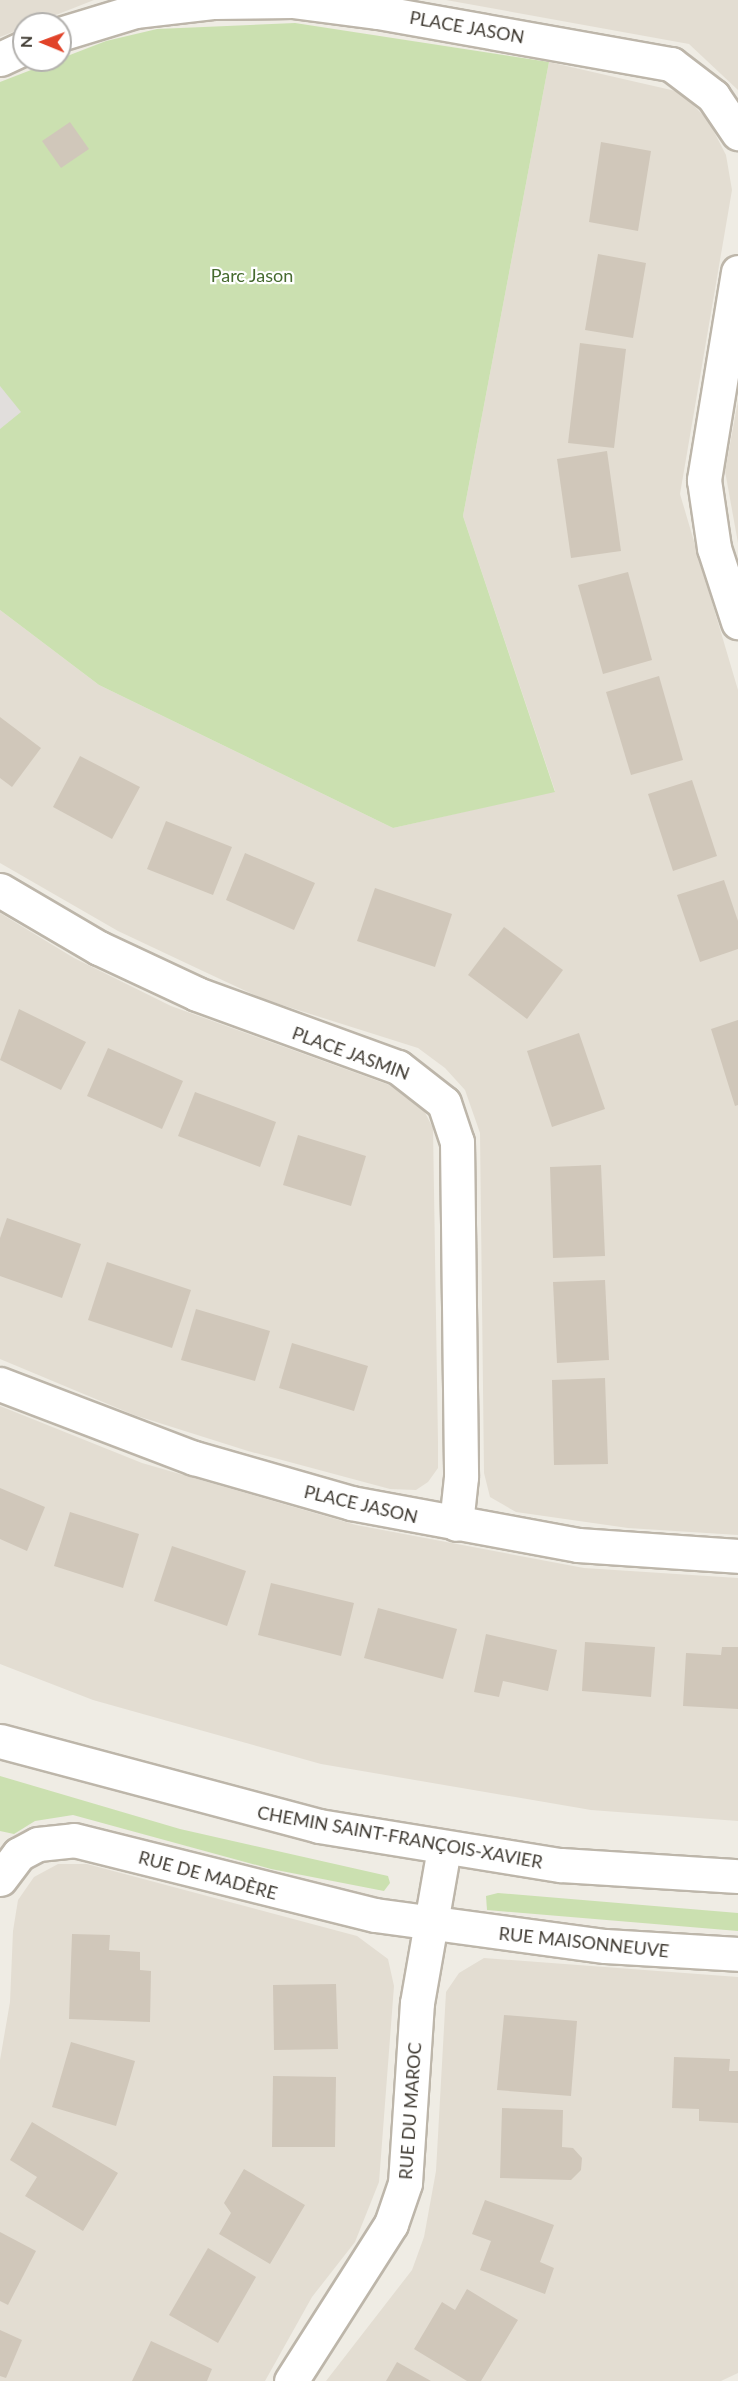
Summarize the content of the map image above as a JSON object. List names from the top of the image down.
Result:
{
  "streets": {
    "street": [
      "PLACE JASON",
      "PLACE JASMIN",
      "CHEMIN SAINT-FRANÇOIS-XAVIER",
      "RUE DE MADÈRE",
      "RUE MAISONNEUVE",
      "RUE DU MAROC"
    ]
  },
  "crossings": [
    ["PLACE JASON", "PLACE JASMIN"],
    ["CHEMIN SAINT-FRANÇOIS-XAVIER", "RUE DU MAROC"],
    ["RUE DE MADÈRE", "RUE MAISONNEUVE"],
    ["RUE DE MADÈRE", "RUE DU MAROC"],
    ["RUE MAISONNEUVE", "RUE DU MAROC"]
  ],
  "parks": ["Parc Jason"],
  "north": "left"
}
